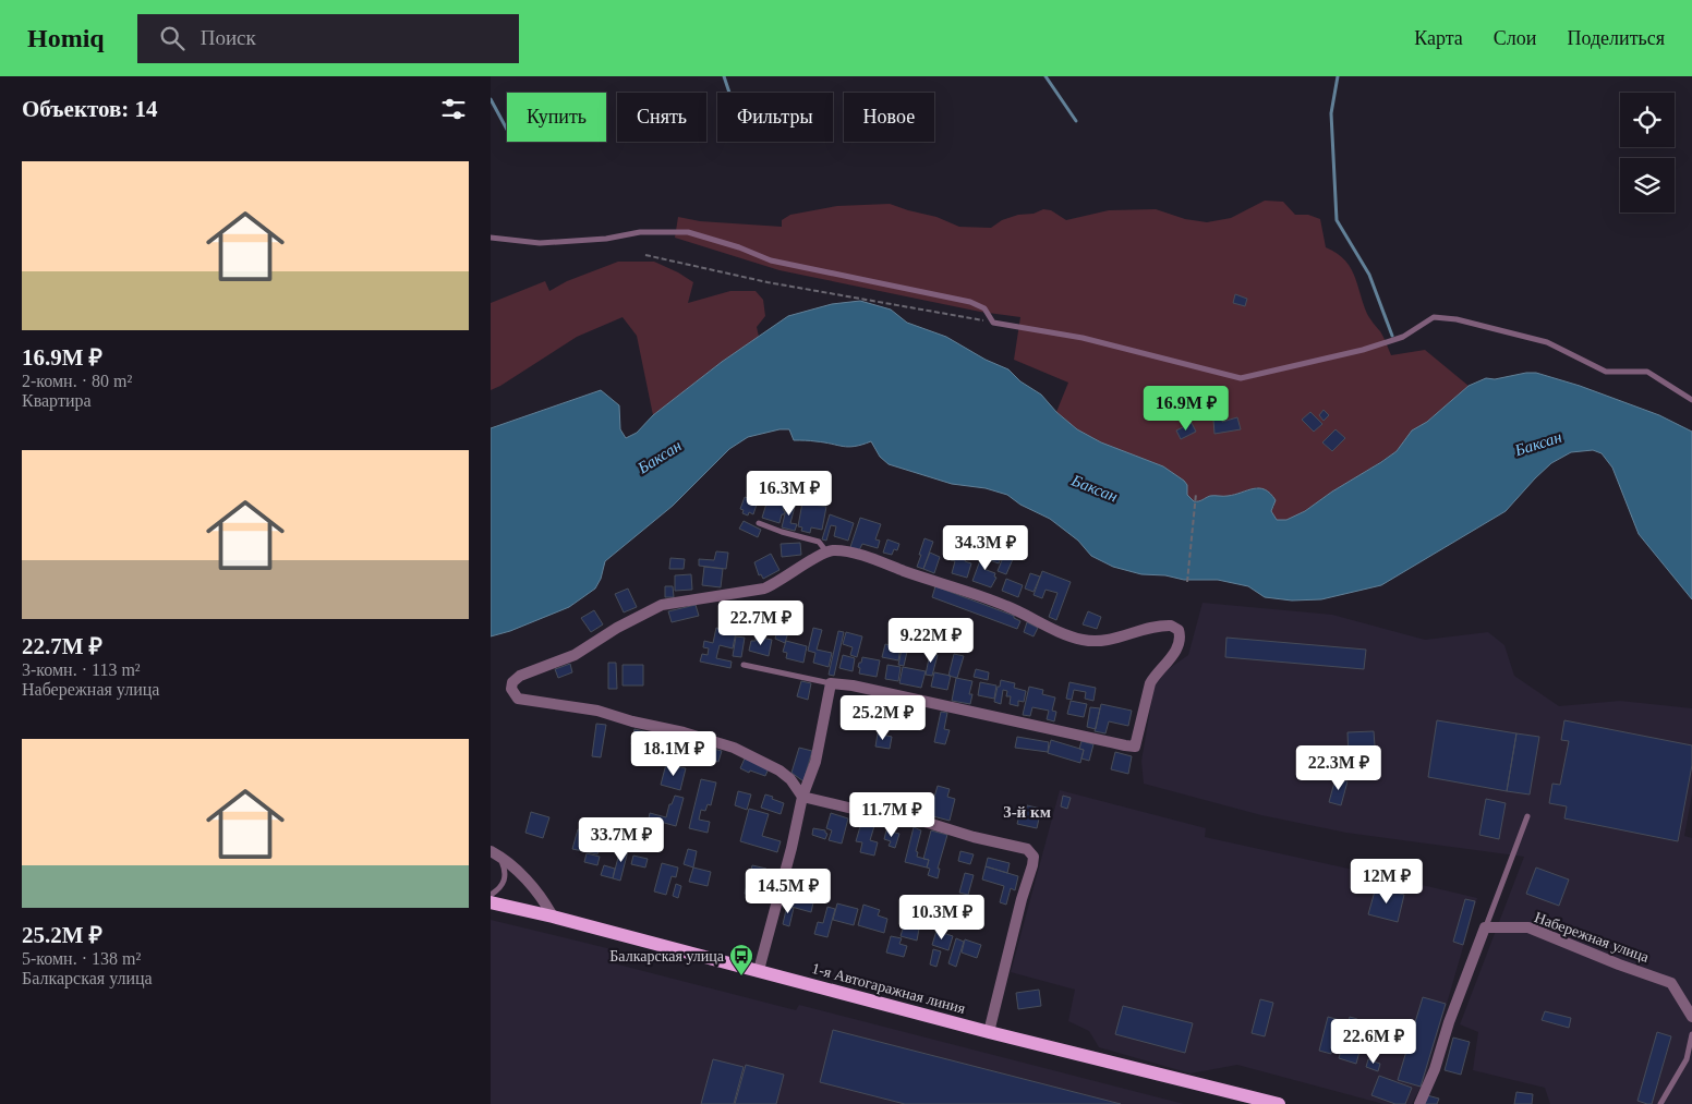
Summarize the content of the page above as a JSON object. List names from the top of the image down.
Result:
{
  "streets": {
    "main road": ["1-я Автогаражная линия"],
    "street": ["Набережная улица"]
  },
  "districts": ["3-й км"],
  "water": ["Баксан"],
  "places": {
    "bus stop": ["Балкарская улица"]
  },
  "page": {
    "header": "Homiq",
    "search": "Поиск",
    "nav": ["Карта", "Слои", "Поделиться"],
    "heading": "Объектов: 14",
    "chip": [
      "Купить",
      "Снять",
      "Фильтры",
      "Новое"
    ],
    "list": [
      {
        "name": "16.9M ₽",
        "note": "2-комн. · 80 m² · Квартира"
      },
      {
        "name": "22.7M ₽",
        "note": "3-комн. · 113 m² · Набережная улица"
      },
      {
        "name": "25.2M ₽",
        "note": "5-комн. · 138 m² · Балкарская улица"
      }
    ],
    "price": [
      "16.9M ₽",
      "16.3M ₽",
      "34.3M ₽",
      "22.7M ₽",
      "9.22M ₽",
      "25.2M ₽",
      "18.1M ₽",
      "22.3M ₽",
      "11.7M ₽",
      "33.7M ₽",
      "12M ₽",
      "14.5M ₽",
      "10.3M ₽",
      "22.6M ₽"
    ]
  }
}
